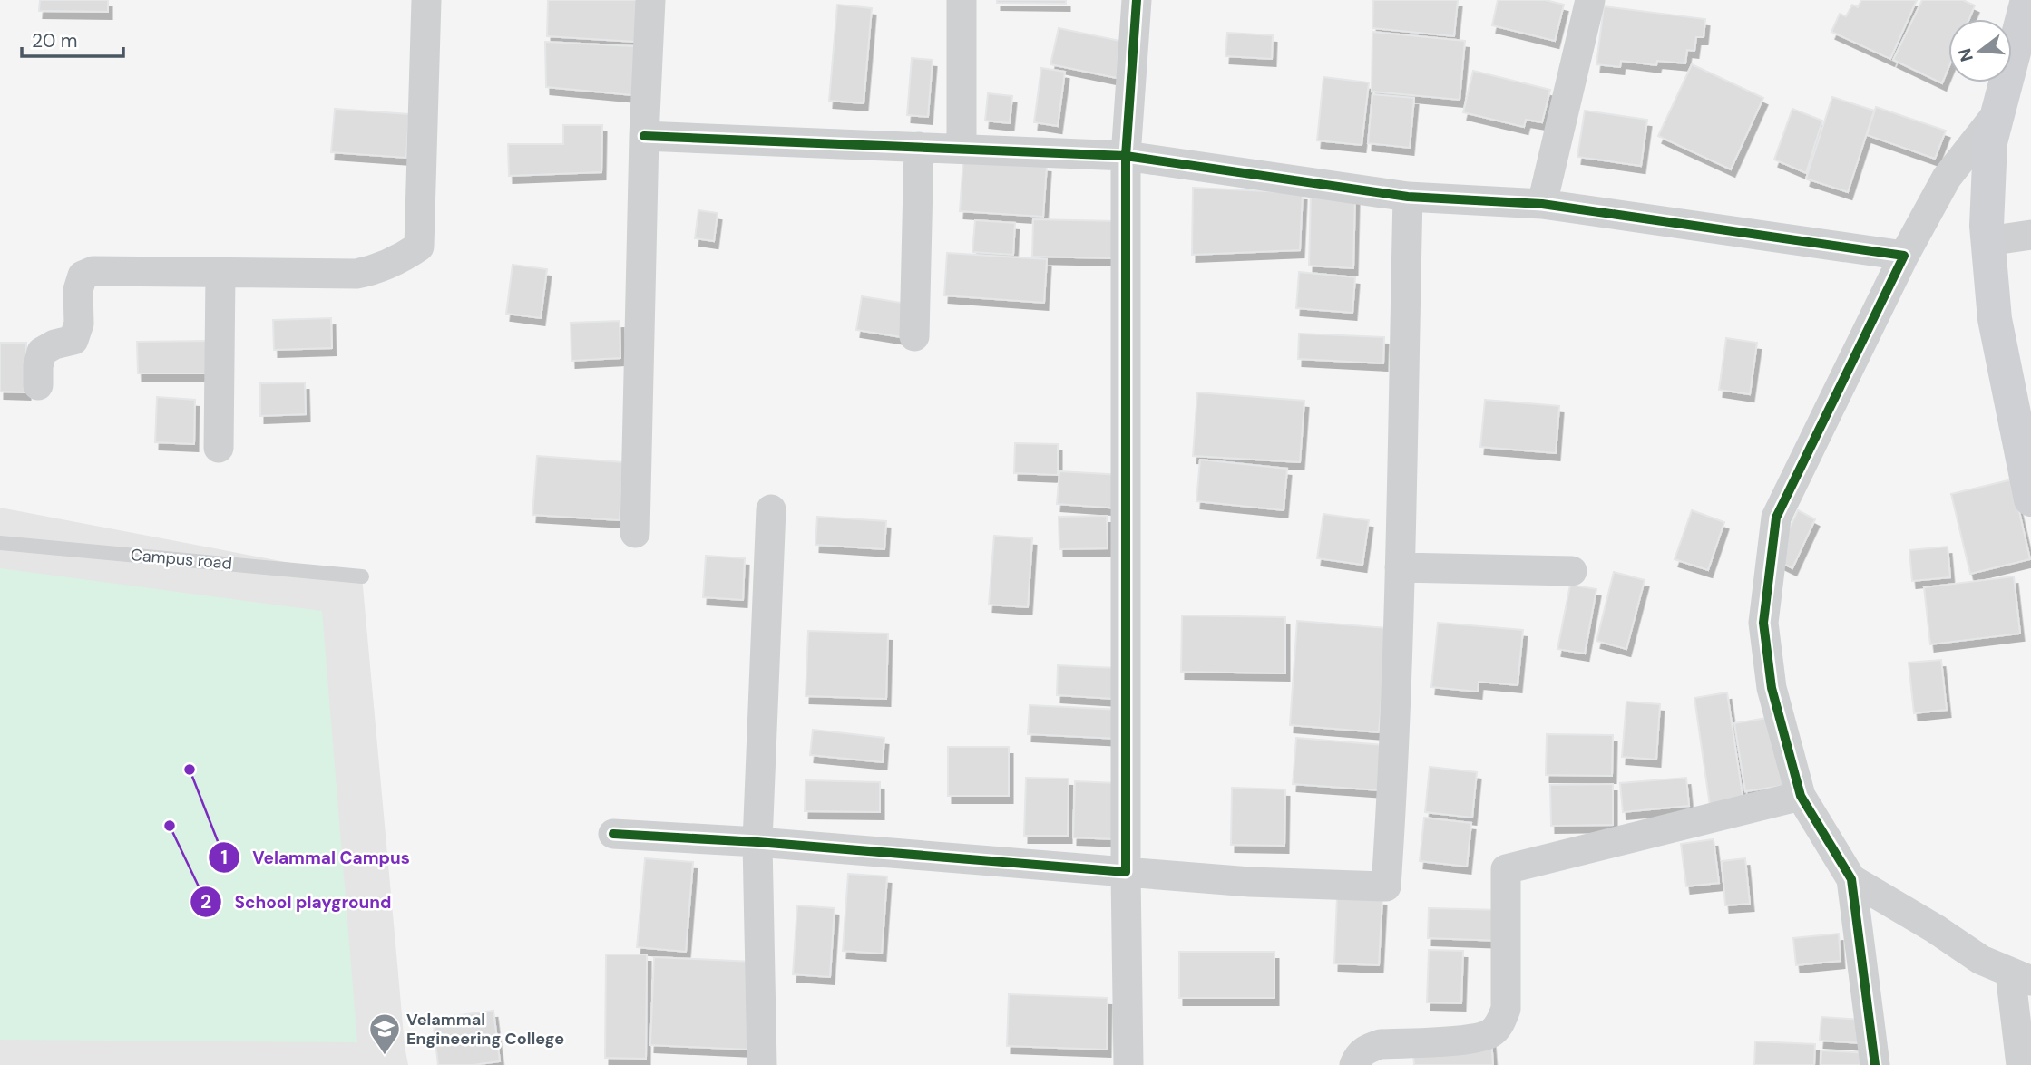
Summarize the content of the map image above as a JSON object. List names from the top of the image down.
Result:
{
  "streets": {
    "lane": ["Campus road"]
  },
  "places": {
    "other": ["Velammal Campus", "School playground"],
    "school or university": ["Velammal Engineering College"]
  },
  "scale_bar": "20 m",
  "north": "left"
}
